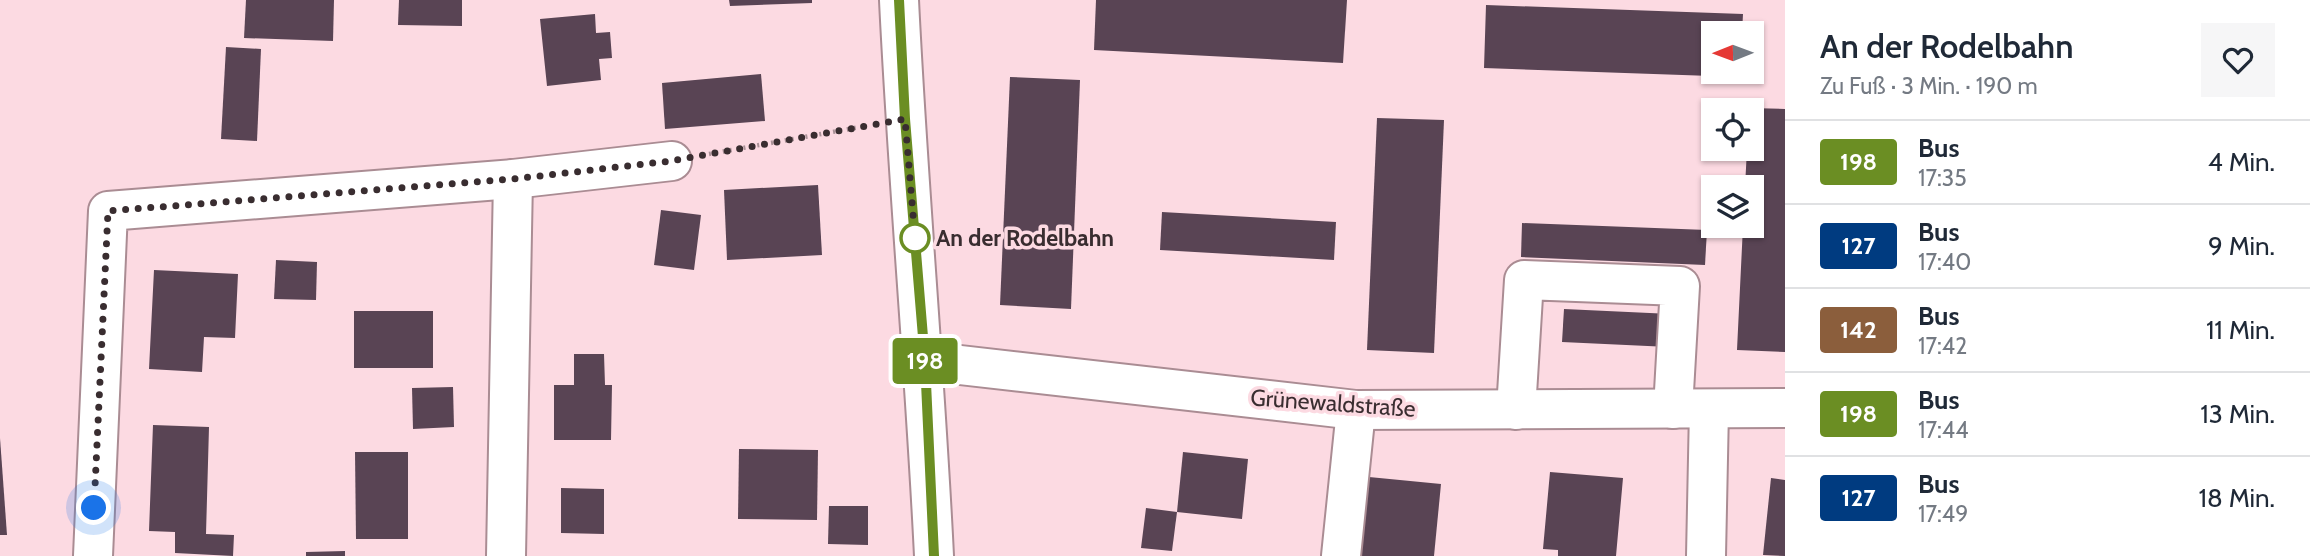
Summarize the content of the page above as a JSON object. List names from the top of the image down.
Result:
{
  "streets": {
    "street": ["Grünewaldstraße"]
  },
  "places": ["An der Rodelbahn"],
  "lines": ["bus line 198"],
  "north": "left",
  "page": {
    "on_map": "198",
    "heading": ["An der Rodelbahn", "Zu Fuß · 3 Min. · 190 m"],
    "list": [
      {
        "mark": "198",
        "name": "Bus",
        "note": "17:35",
        "value": "4 Min."
      },
      {
        "mark": "127",
        "name": "Bus",
        "note": "17:40",
        "value": "9 Min."
      },
      {
        "mark": "142",
        "name": "Bus",
        "note": "17:42",
        "value": "11 Min."
      },
      {
        "mark": "198",
        "name": "Bus",
        "note": "17:44",
        "value": "13 Min."
      },
      {
        "mark": "127",
        "name": "Bus",
        "note": "17:49",
        "value": "18 Min."
      }
    ]
  }
}
